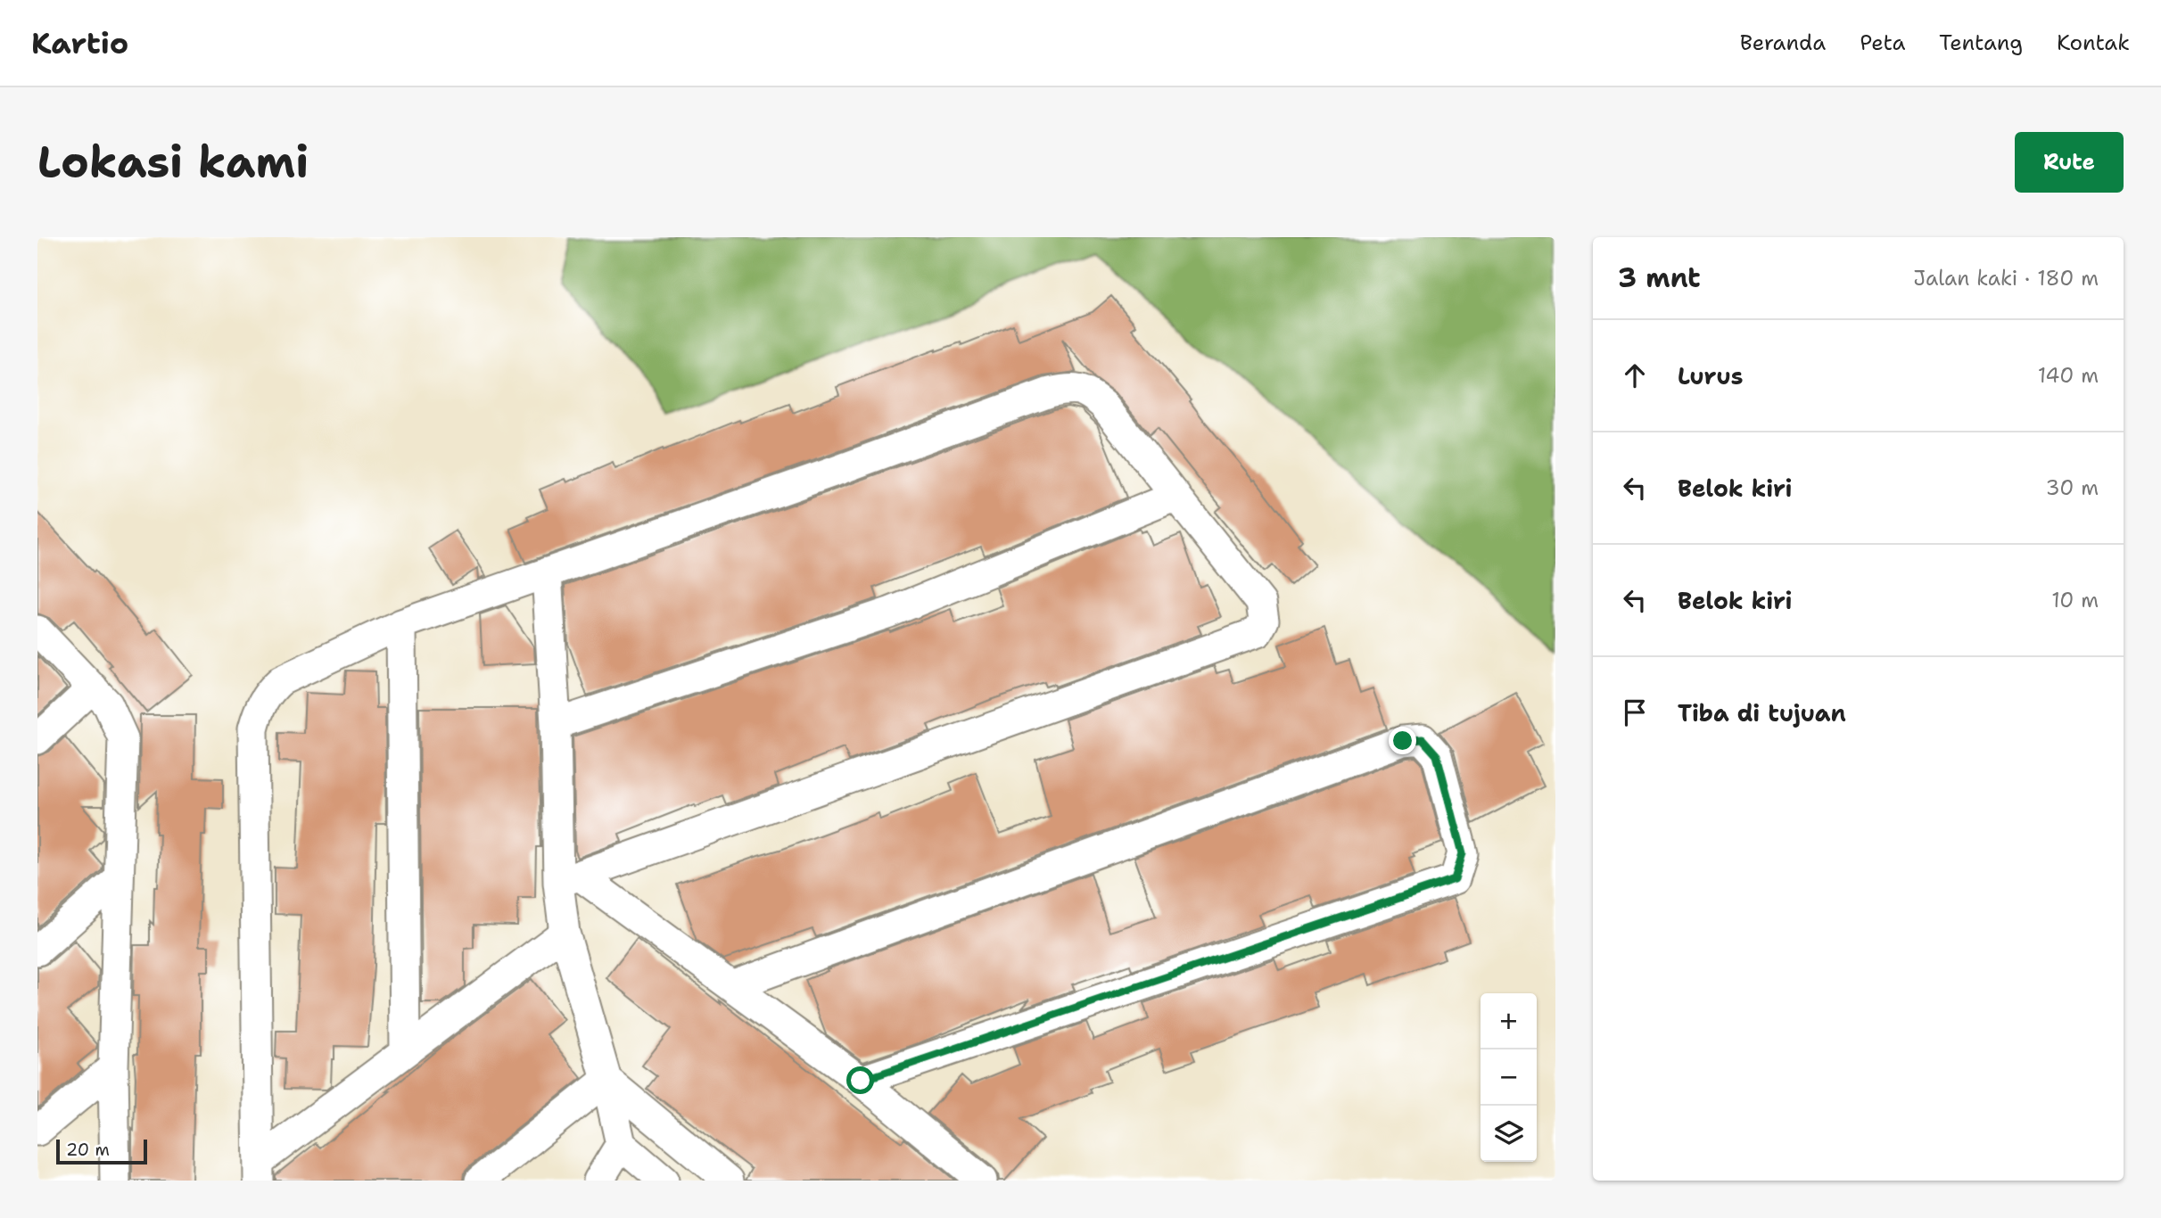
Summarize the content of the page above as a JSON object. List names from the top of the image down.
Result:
{
  "scale_bar": "20 m",
  "page": {
    "header": "Kartio",
    "nav": [
      "Beranda",
      "Peta",
      "Tentang",
      "Kontak"
    ],
    "buttons": "Rute",
    "title": "Lokasi kami",
    "heading": ["3 mnt", "Jalan kaki · 180 m"],
    "list": [
      ["Lurus", "140 m"],
      ["Belok kiri", "30 m"],
      ["Belok kiri", "10 m"],
      "Tiba di tujuan"
    ],
    "map_buttons": ["+", "−"],
    "scale": "20 m"
  }
}
